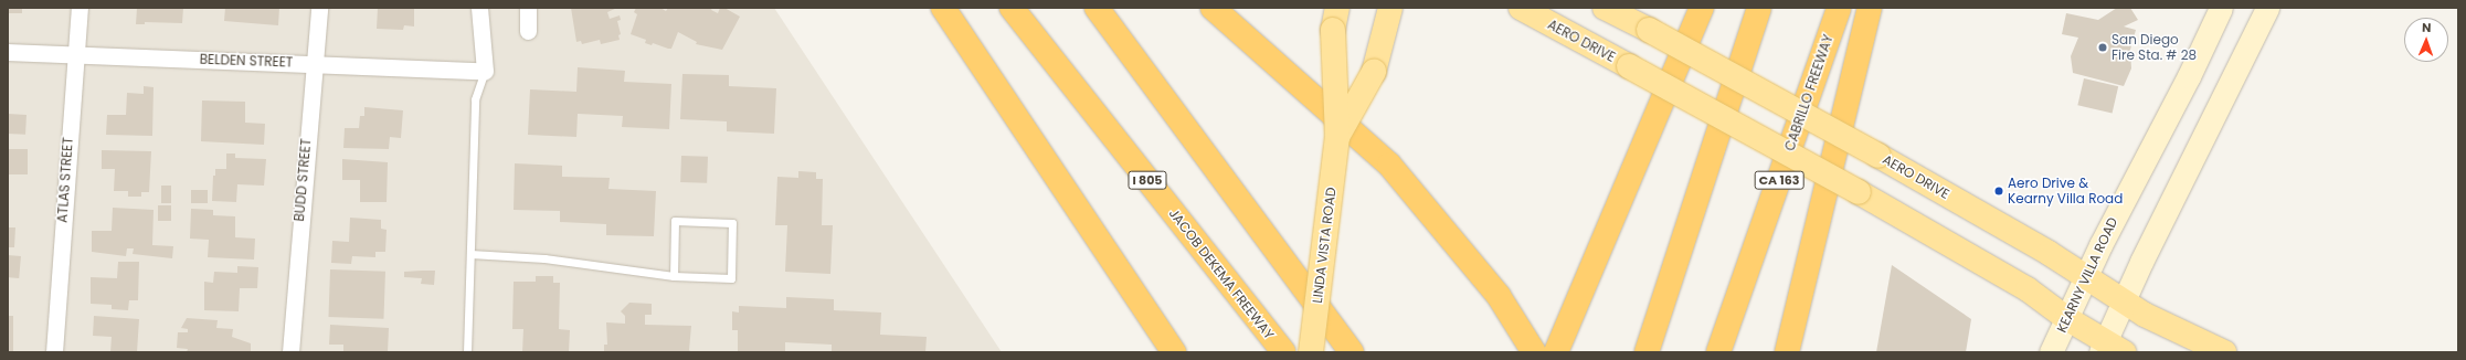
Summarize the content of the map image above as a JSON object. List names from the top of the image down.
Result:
{
  "streets": {
    "highway": [
      "CABRILLO FREEWAY",
      "I 805",
      "CA 163",
      "JACOB DEKEMA FREEWAY"
    ],
    "main road": ["AERO DRIVE", "LINDA VISTA ROAD", "KEARNY VILLA ROAD"],
    "street": ["BELDEN STREET", "ATLAS STREET", "BUDD STREET"]
  },
  "crossings": [
    ["AERO DRIVE", "KEARNY VILLA ROAD"],
    ["BELDEN STREET", "ATLAS STREET"],
    ["BELDEN STREET", "BUDD STREET"]
  ],
  "places": ["San Diego Fire Sta. # 28", "Aero Drive & Kearny Villa Road"],
  "north": "top"
}
